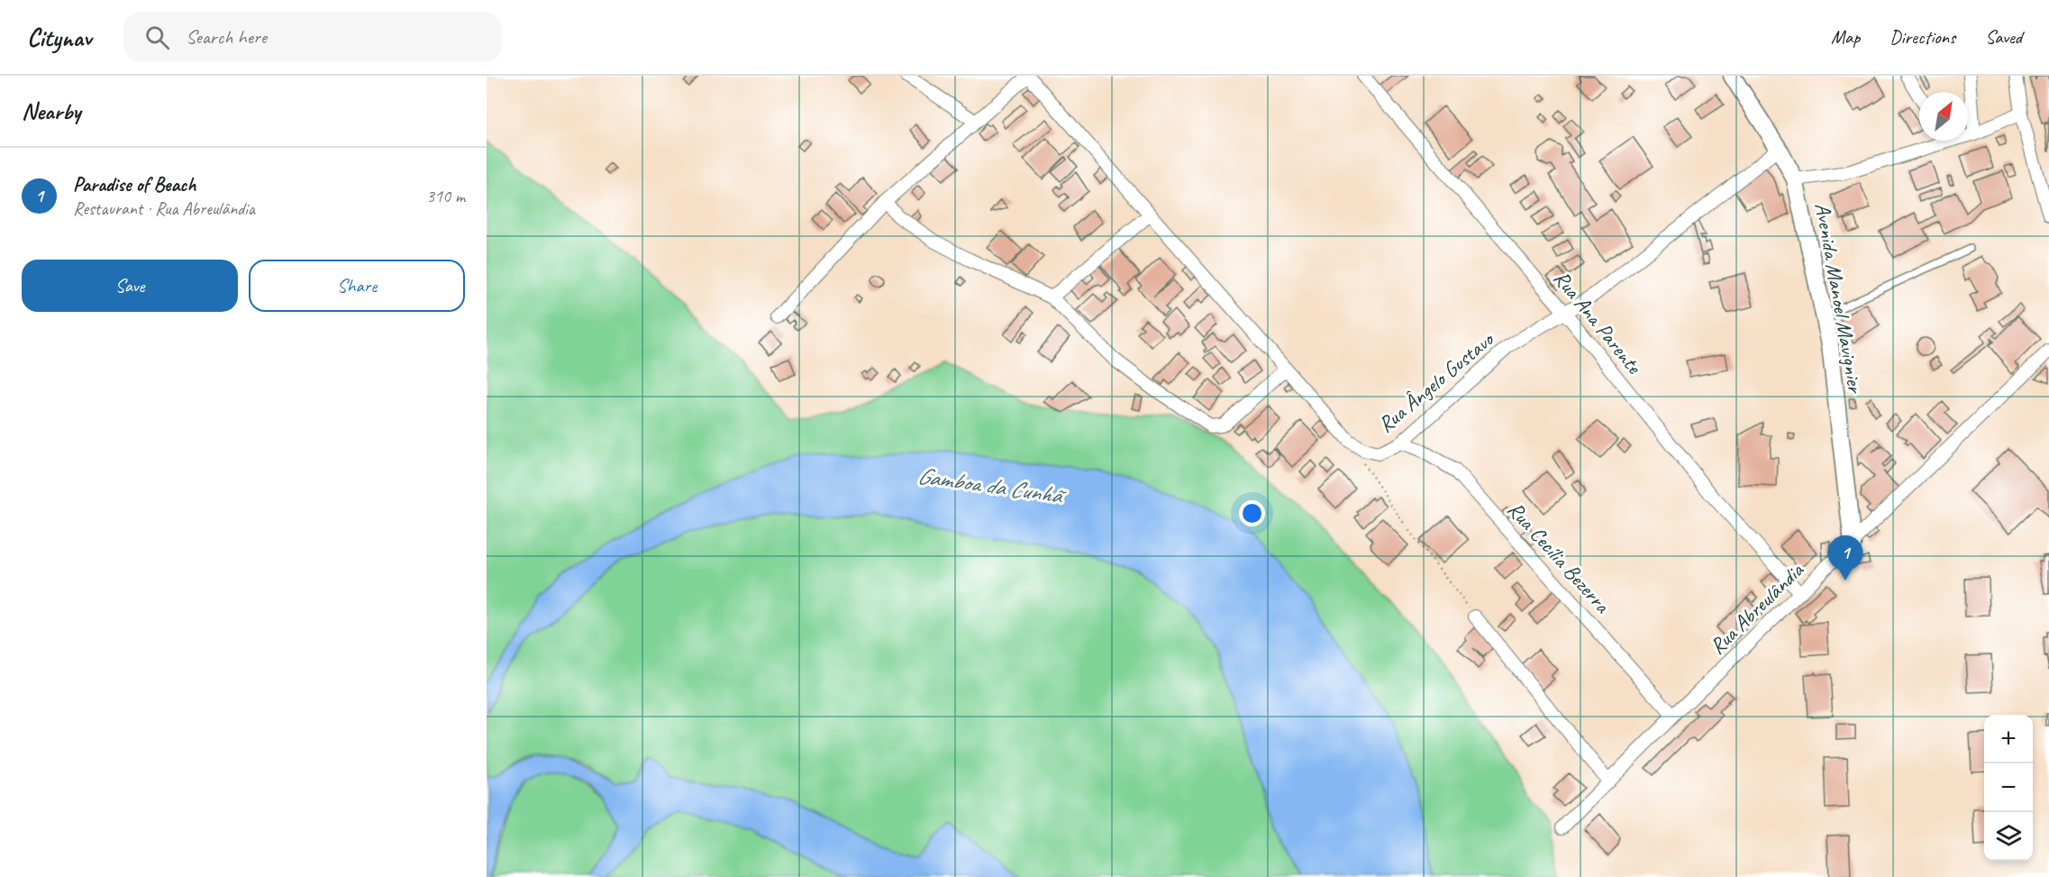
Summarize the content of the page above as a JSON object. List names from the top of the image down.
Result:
{
  "streets": {
    "street": [
      "Avenida Manoel Mavignier",
      "Rua Ana Parente",
      "Rua Ângelo Gustavo",
      "Rua Cecília Bezerra",
      "Rua Abreulândia"
    ]
  },
  "crossings": [
    ["Avenida Manoel Mavignier", "Rua Ângelo Gustavo"],
    ["Avenida Manoel Mavignier", "Rua Abreulândia"],
    ["Rua Ana Parente", "Rua Ângelo Gustavo"],
    ["Rua Ana Parente", "Rua Abreulândia"],
    ["Rua Ângelo Gustavo", "Rua Cecília Bezerra"],
    ["Rua Cecília Bezerra", "Rua Abreulândia"]
  ],
  "water": ["Gamboa da Cunhã"],
  "north": "top right",
  "page": {
    "header": "Citynav",
    "search": "Search here",
    "nav": ["Map", "Directions", "Saved"],
    "heading": "Nearby",
    "list": [
      {
        "mark": "1",
        "name": "Paradise of Beach",
        "note": "Restaurant · Rua Abreulândia",
        "value": "310 m"
      }
    ],
    "buttons": ["Save", "Share"],
    "pins": "1",
    "map_buttons": ["+", "−"]
  }
}
